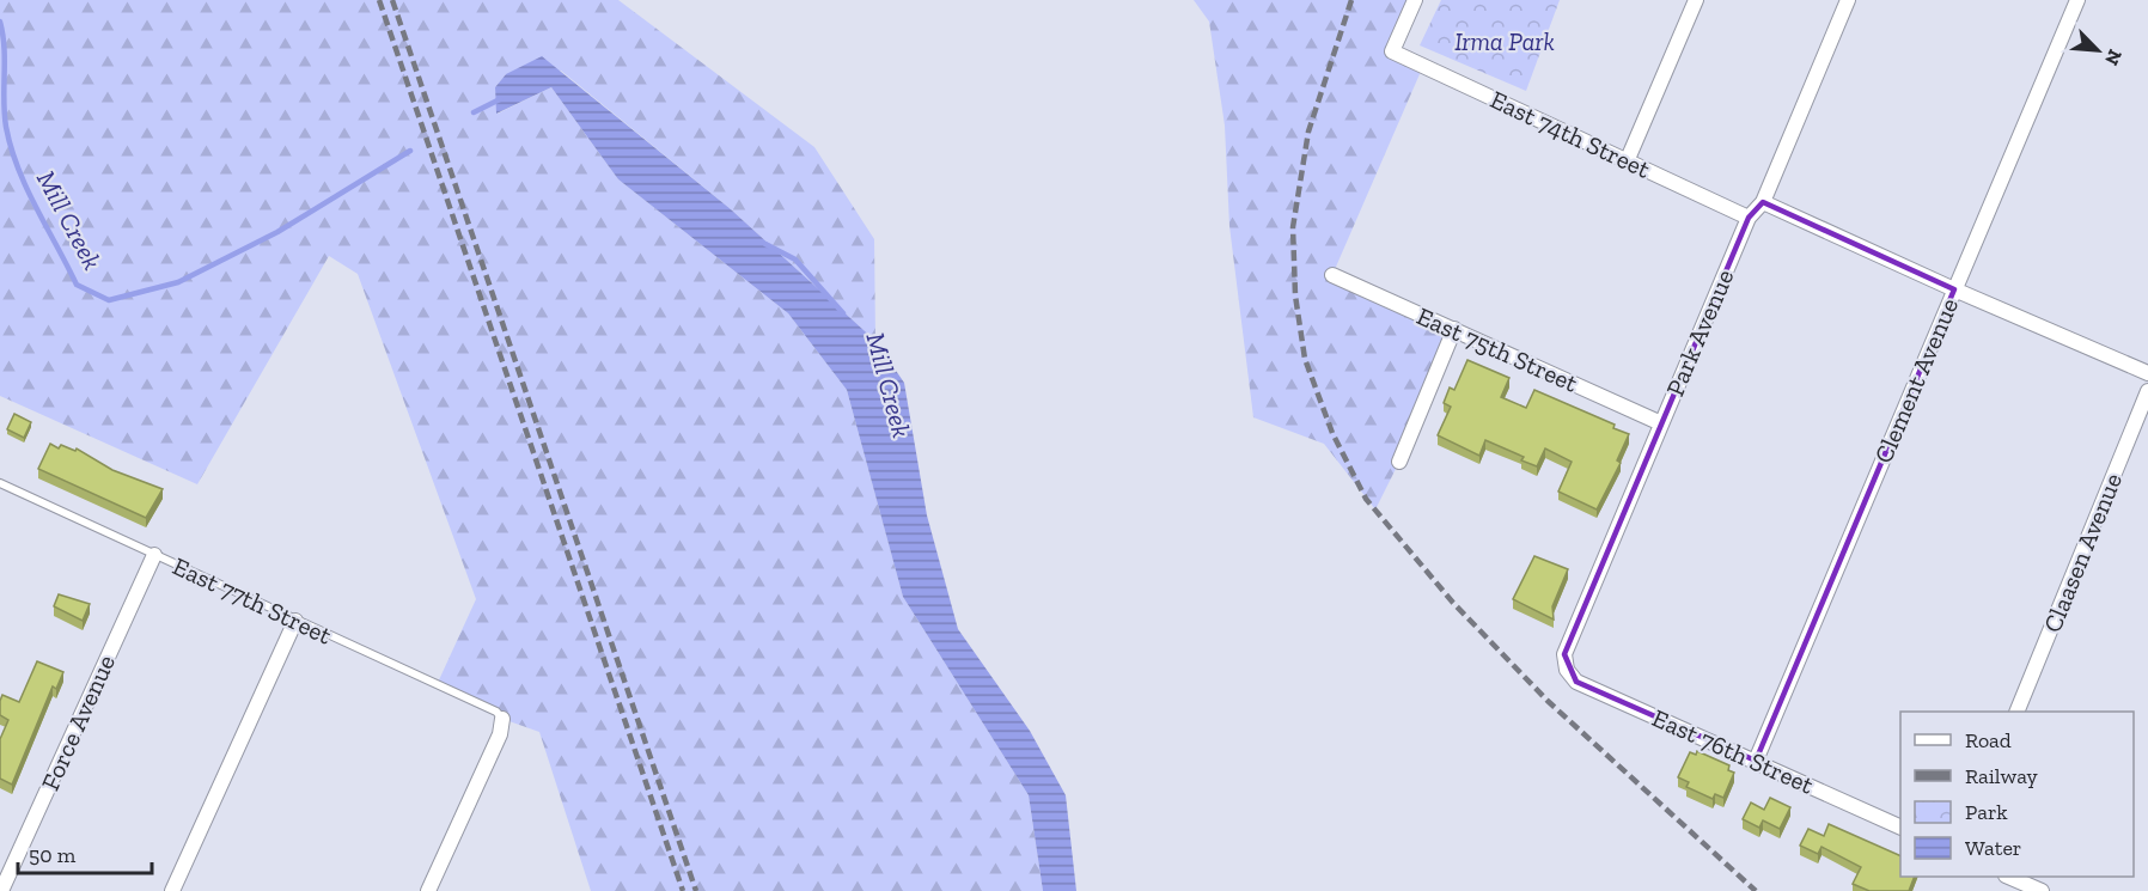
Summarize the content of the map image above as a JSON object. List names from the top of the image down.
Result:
{
  "streets": {
    "street": [
      "East 74th Street",
      "Park Avenue",
      "East 75th Street",
      "Clement Avenue",
      "Claasen Avenue",
      "Force Avenue",
      "East 76th Street"
    ],
    "lane": ["East 77th Street"]
  },
  "crossings": [
    ["East 74th Street", "Park Avenue"],
    ["Park Avenue", "East 75th Street"],
    ["Park Avenue", "East 76th Street"],
    ["Clement Avenue", "East 76th Street"],
    ["East 77th Street", "Force Avenue"]
  ],
  "water": ["Mill Creek"],
  "parks": ["Irma Park"],
  "legend": [
    "Road",
    "Railway",
    "Park",
    "Water"
  ],
  "scale_bar": "50 m",
  "north": "bottom right"
}
